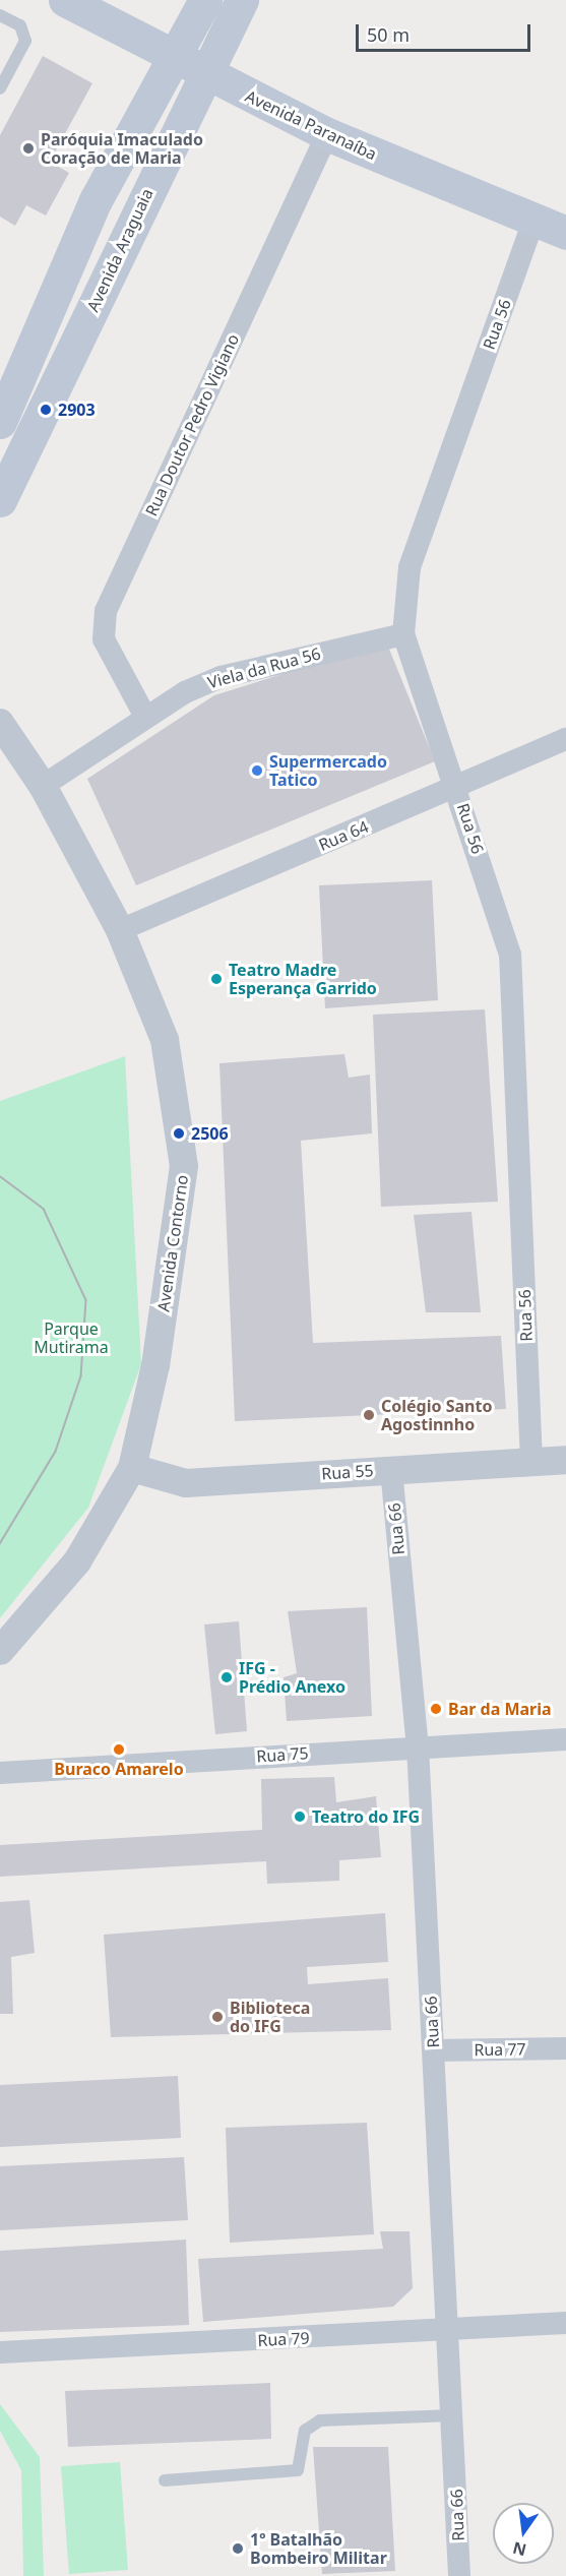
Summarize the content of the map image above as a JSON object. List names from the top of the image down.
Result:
{
  "streets": {
    "main road": ["Avenida Paranaíba", "Avenida Araguaia"],
    "street": [
      "Rua 56",
      "Rua Doutor Pedro Vigiano",
      "Viela da Rua 56",
      "Rua 64",
      "Avenida Contorno",
      "Rua 55",
      "Rua 66",
      "Rua 75",
      "Rua 77",
      "Rua 79"
    ]
  },
  "crossings": [
    ["Avenida Paranaíba", "Avenida Araguaia"],
    ["Avenida Paranaíba", "Rua 56"],
    ["Avenida Paranaíba", "Rua Doutor Pedro Vigiano"],
    ["Rua 56", "Viela da Rua 56"],
    ["Rua 56", "Rua 64"],
    ["Rua 56", "Rua 55"],
    ["Rua Doutor Pedro Vigiano", "Viela da Rua 56"],
    ["Viela da Rua 56", "Avenida Contorno"],
    ["Rua 64", "Avenida Contorno"],
    ["Avenida Contorno", "Rua 55"],
    ["Rua 55", "Rua 66"],
    ["Rua 66", "Rua 75"],
    ["Rua 66", "Rua 77"],
    ["Rua 66", "Rua 79"]
  ],
  "parks": ["Parque Mutirama"],
  "places": [
    "Paróquia Imaculado Coração de Maria",
    "2903",
    "Supermercado Tatico",
    "Teatro Madre Esperança Garrido",
    "2506",
    "Colégio Santo Agostinnho",
    "IFG - Prédio Anexo",
    "Bar da Maria",
    "Buraco Amarelo",
    "Teatro do IFG",
    "Biblioteca do IFG",
    "1º Batalhão Bombeiro Militar"
  ],
  "scale_bar": "50 m",
  "north": "bottom"
}
